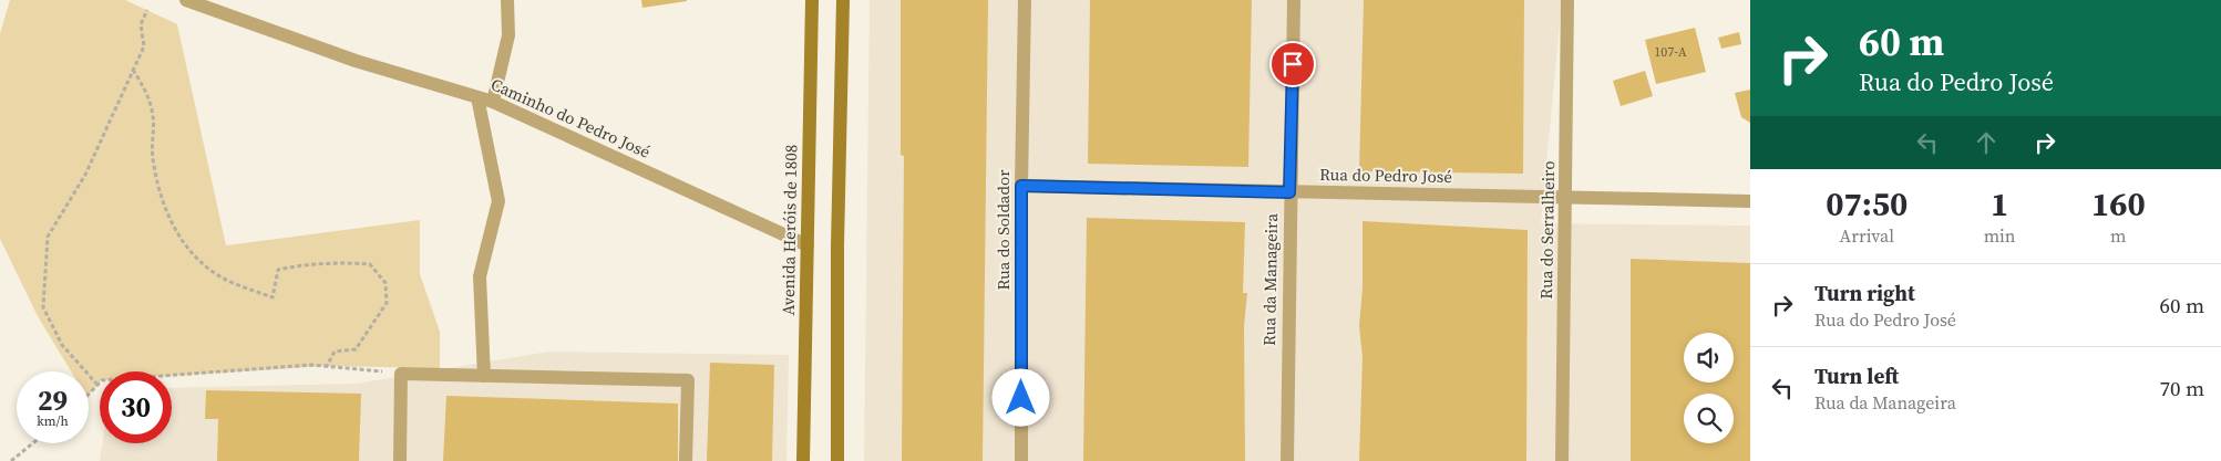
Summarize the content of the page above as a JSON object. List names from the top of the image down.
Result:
{
  "streets": {
    "main road": ["Avenida Heróis de 1808"],
    "street": [
      "Caminho do Pedro José",
      "Rua do Pedro José",
      "Rua do Soldador",
      "Rua do Serralheiro",
      "Rua da Manageira"
    ]
  },
  "crossings": [
    ["Caminho do Pedro José", "Avenida Heróis de 1808"],
    ["Rua do Pedro José", "Rua do Soldador"],
    ["Rua do Pedro José", "Rua do Serralheiro"],
    ["Rua do Pedro José", "Rua da Manageira"]
  ],
  "house_numbers": ["107-A"],
  "page": {
    "turn": ["60 m", "Rua do Pedro José"],
    "eta": [
      "07:50",
      "Arrival",
      "1",
      "min",
      "160",
      "m"
    ],
    "list": [
      {
        "name": "Turn right",
        "note": "Rua do Pedro José",
        "value": "60 m"
      },
      {
        "name": "Turn left",
        "note": "Rua da Manageira",
        "value": "70 m"
      }
    ],
    "speed": "29 km/h",
    "limit": "30"
  }
}
